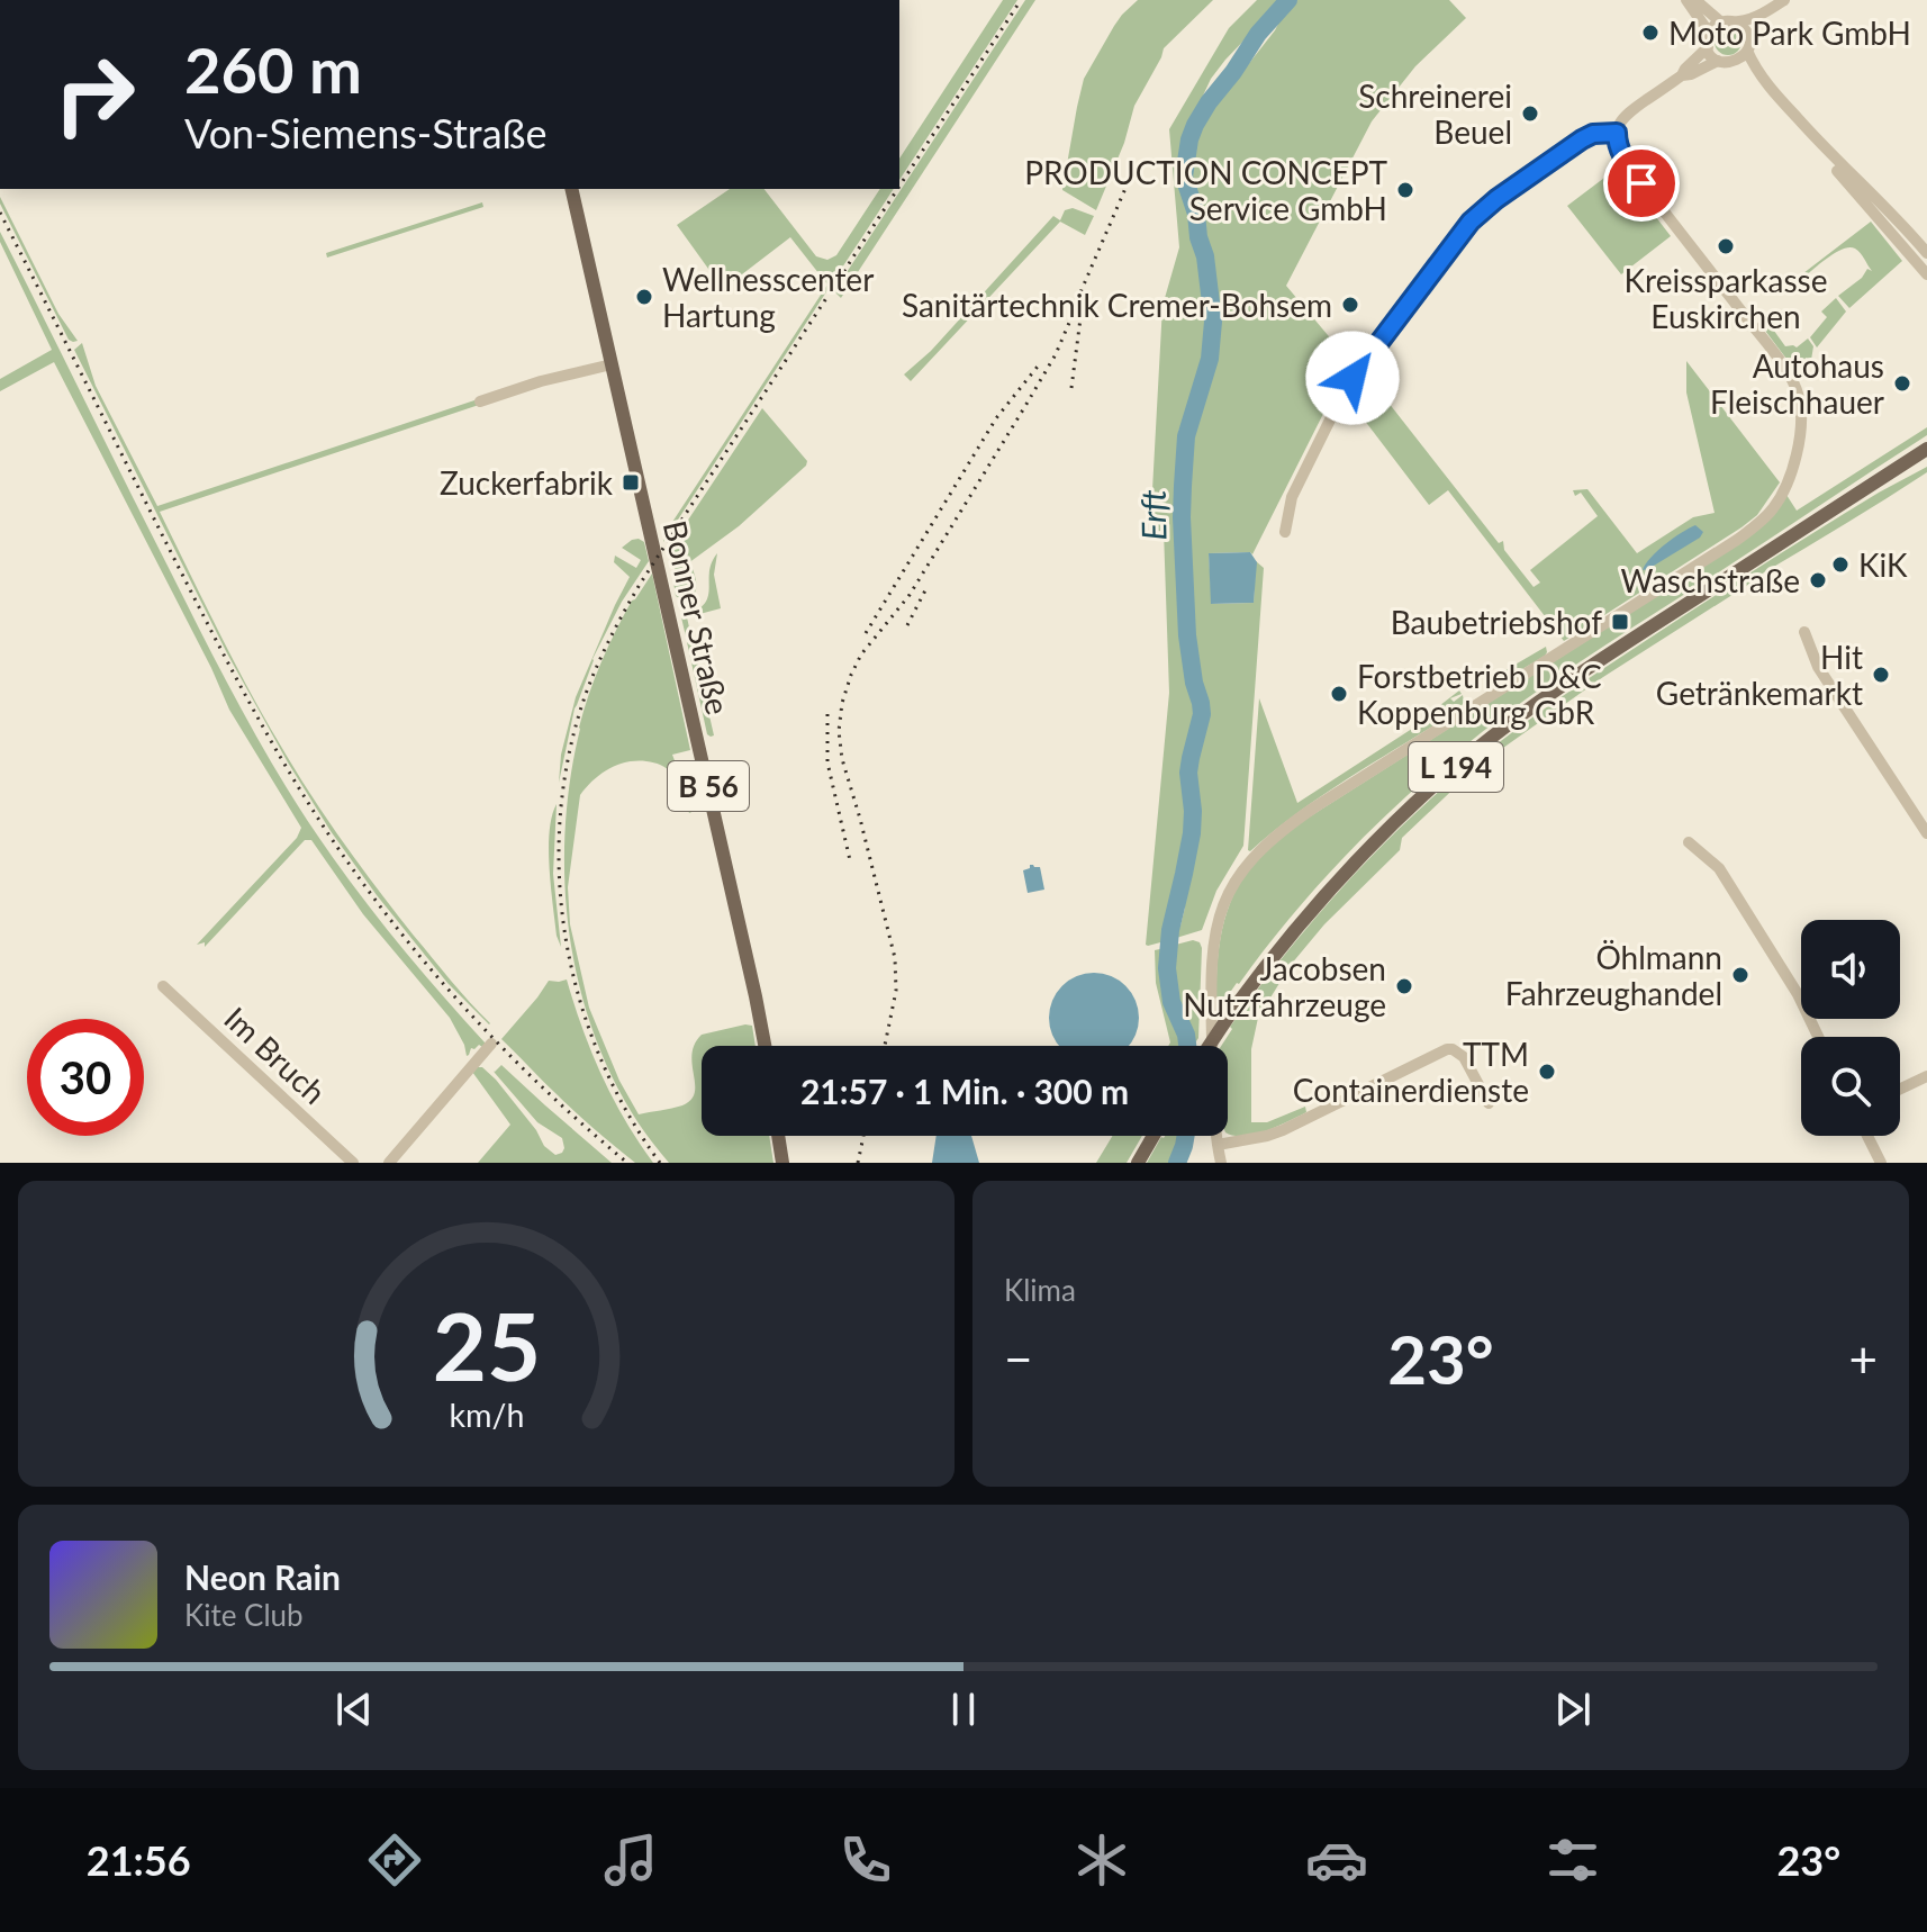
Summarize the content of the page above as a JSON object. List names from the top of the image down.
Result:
{
  "streets": {
    "main road": ["Bonner Straße", "L 194", "B 56"],
    "street": ["Im Bruch"]
  },
  "water": ["Erft"],
  "places": {
    "other": [
      "Moto Park GmbH",
      "Schreinerei Beuel",
      "PRODUCTION CONCEPT Service GmbH",
      "Kreissparkasse Euskirchen",
      "Wellnesscenter Hartung",
      "Sanitärtechnik Cremer-Bohsem",
      "Autohaus Fleischhauer",
      "KiK",
      "Waschstraße",
      "Hit Getränkemarkt",
      "Forstbetrieb D&C Koppenburg GbR",
      "Öhlmann Fahrzeughandel",
      "Jacobsen Nutzfahrzeuge",
      "TTM Containerdienste"
    ],
    "transit": ["Zuckerfabrik", "Baubetriebshof"]
  },
  "page": {
    "turn": ["260 m", "Von-Siemens-Straße"],
    "limit": "30",
    "trip": "21:57 · 1 Min. · 300 m",
    "tile": "Klima",
    "heat": ["−", "23°", "+"],
    "song": ["Neon Rain", "Kite Club"],
    "tabs": ["21:56", "23°"],
    "gauge": ["25", "km/h"]
  }
}
